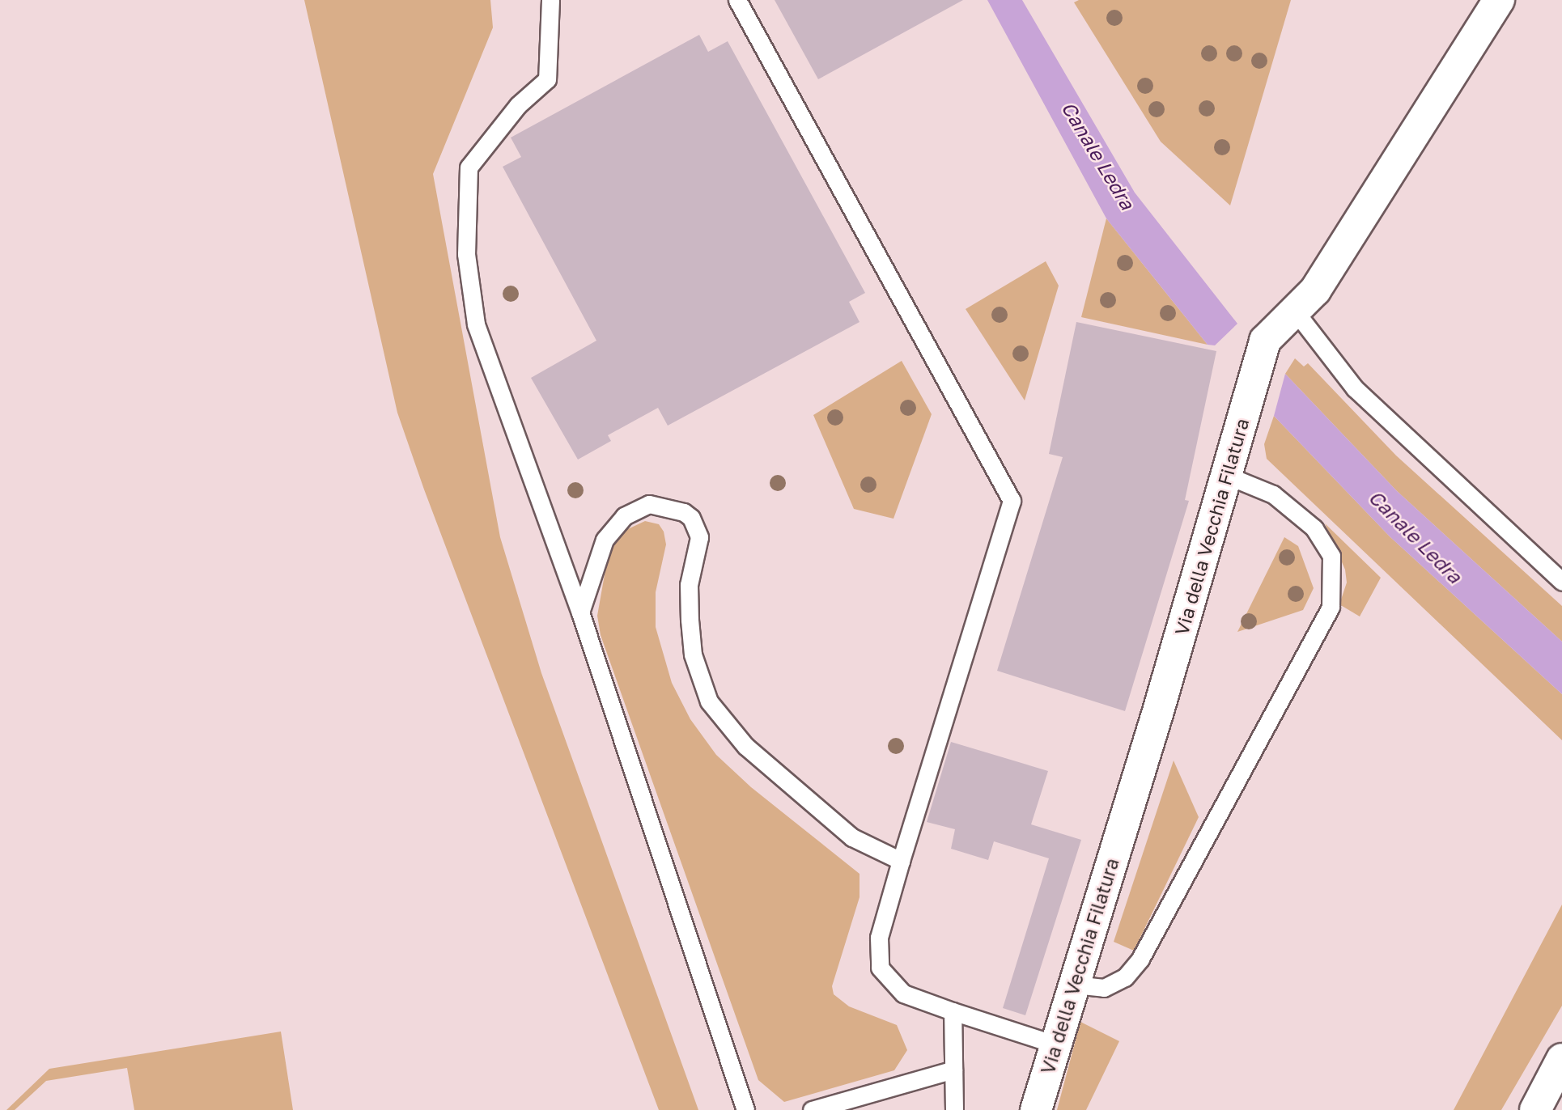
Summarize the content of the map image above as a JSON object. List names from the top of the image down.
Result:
{
  "streets": {
    "street": ["Via della Vecchia Filatura"]
  },
  "water": ["Canale Ledra"]
}
